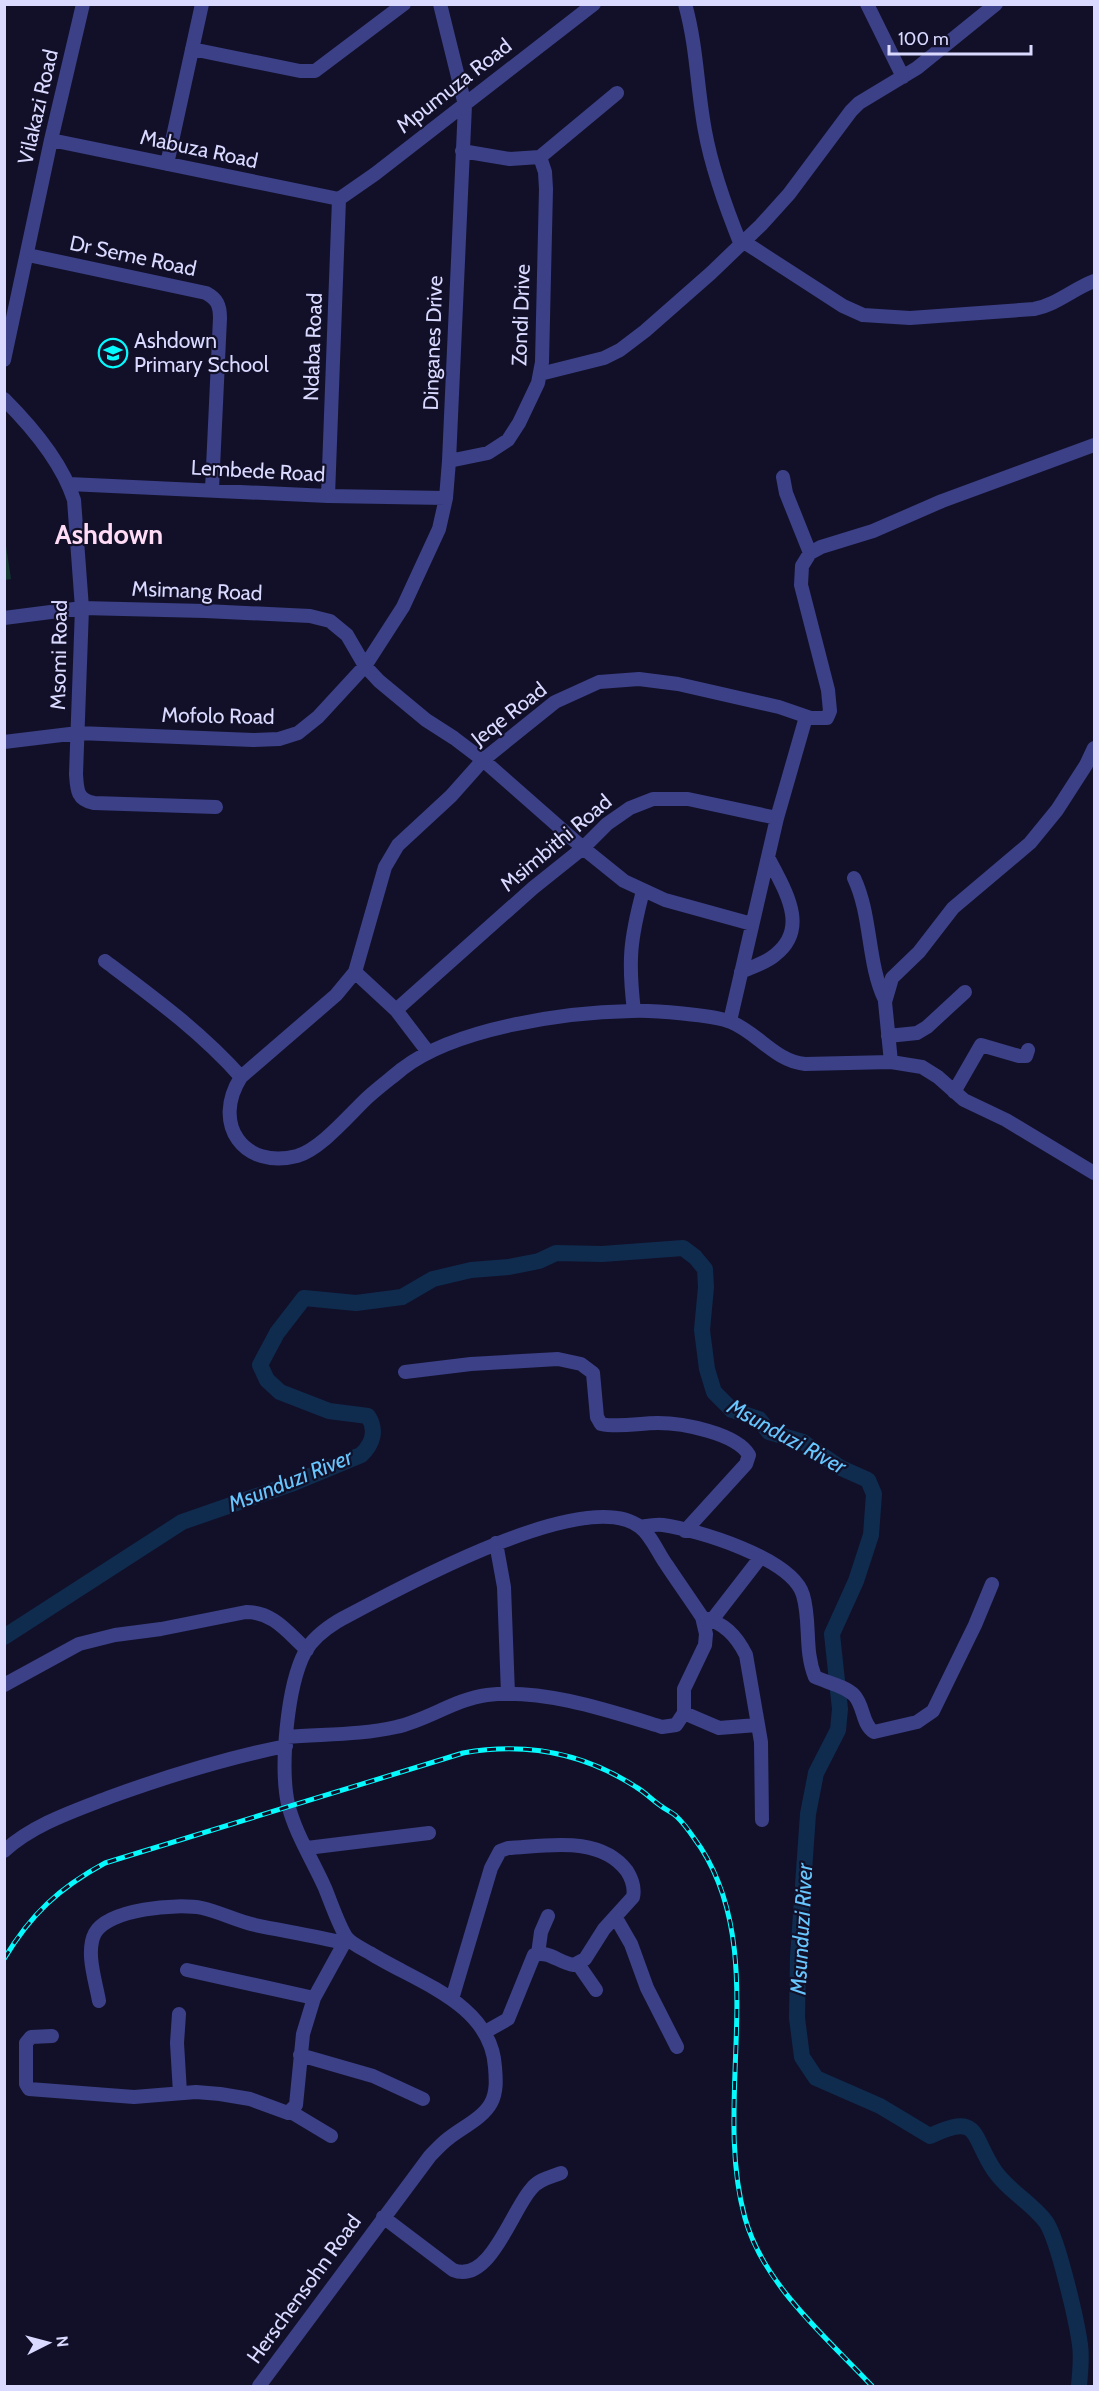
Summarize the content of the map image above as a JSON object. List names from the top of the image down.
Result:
{
  "streets": {
    "street": [
      "Mpumuza Road",
      "Vilakazi Road",
      "Mabuza Road",
      "Dr Seme Road",
      "Zondi Drive",
      "Dinganes Drive",
      "Ndaba Road",
      "Lembede Road",
      "Msimang Road",
      "Msomi Road",
      "Jeqe Road",
      "Mofolo Road",
      "Msimbithi Road",
      "Herschensohn Road"
    ]
  },
  "crossings": [
    ["Mpumuza Road", "Mabuza Road"],
    ["Mpumuza Road", "Dinganes Drive"],
    ["Mpumuza Road", "Ndaba Road"],
    ["Vilakazi Road", "Mabuza Road"],
    ["Vilakazi Road", "Dr Seme Road"],
    ["Mabuza Road", "Ndaba Road"],
    ["Dr Seme Road", "Lembede Road"],
    ["Zondi Drive", "Dinganes Drive"],
    ["Dinganes Drive", "Lembede Road"],
    ["Dinganes Drive", "Msimang Road"],
    ["Dinganes Drive", "Mofolo Road"],
    ["Ndaba Road", "Lembede Road"],
    ["Lembede Road", "Msomi Road"],
    ["Msimang Road", "Msomi Road"],
    ["Msimang Road", "Jeqe Road"],
    ["Msimang Road", "Mofolo Road"],
    ["Msimang Road", "Msimbithi Road"],
    ["Msomi Road", "Mofolo Road"]
  ],
  "districts": ["Ashdown"],
  "water": ["Msunduzi River"],
  "places": {
    "school or university": ["Ashdown Primary School"]
  },
  "scale_bar": "100 m",
  "north": "right"
}
